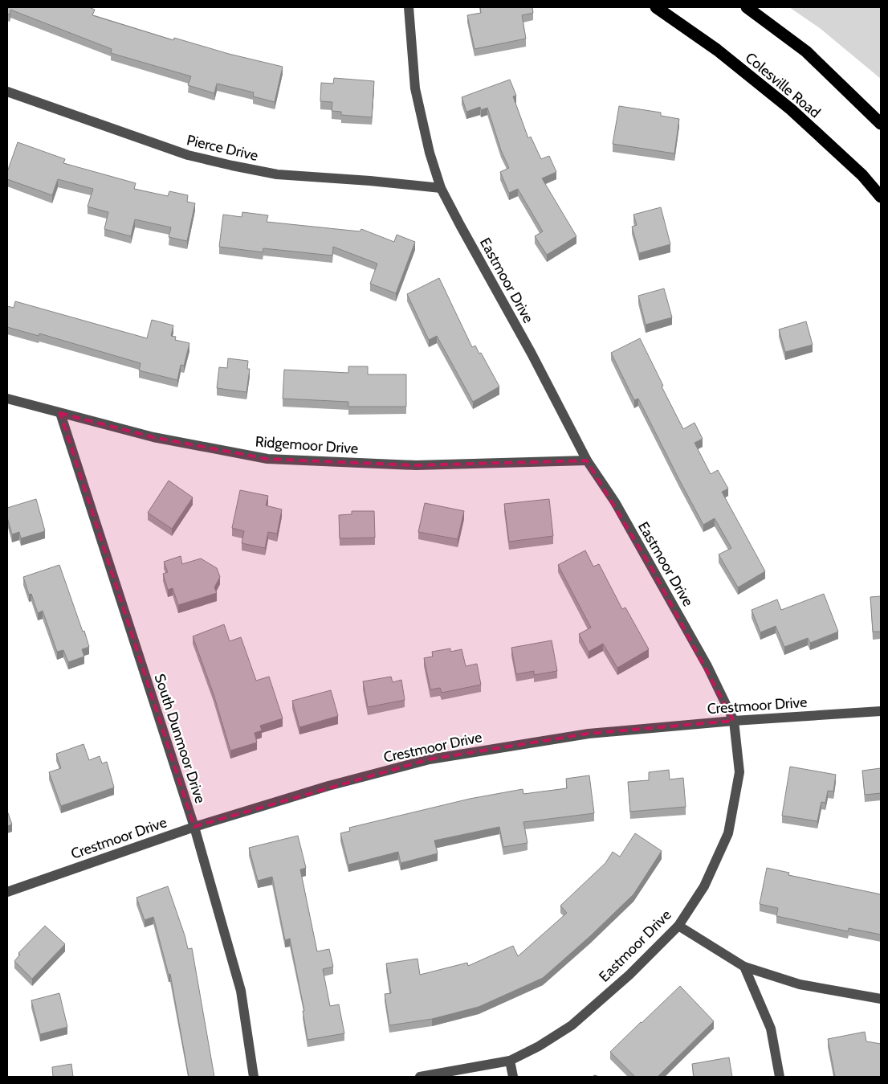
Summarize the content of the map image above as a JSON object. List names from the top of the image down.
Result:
{
  "streets": {
    "highway": ["Colesville Road"],
    "street": [
      "Pierce Drive",
      "Eastmoor Drive",
      "Ridgemoor Drive",
      "Crestmoor Drive",
      "South Dunmoor Drive"
    ]
  },
  "crossings": [
    ["Pierce Drive", "Eastmoor Drive"],
    ["Eastmoor Drive", "Ridgemoor Drive"],
    ["Eastmoor Drive", "Crestmoor Drive"],
    ["Ridgemoor Drive", "South Dunmoor Drive"],
    ["Crestmoor Drive", "South Dunmoor Drive"]
  ]
}
